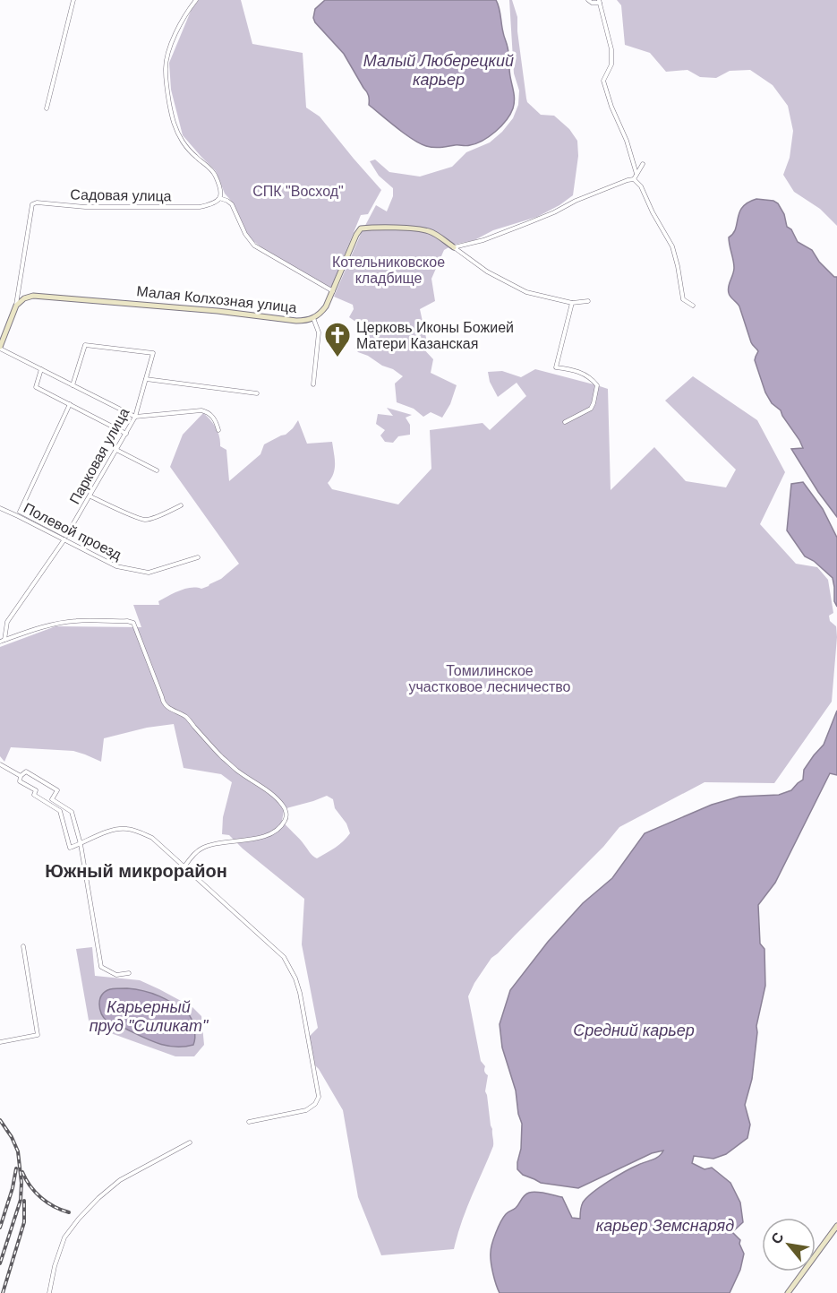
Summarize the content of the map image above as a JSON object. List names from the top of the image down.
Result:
{
  "streets": {
    "street": [
      "Садовая улица",
      "Малая Колхозная улица",
      "Парковая улица",
      "Полевой проезд"
    ]
  },
  "crossings": [
    ["Садовая улица", "Малая Колхозная улица"],
    ["Парковая улица", "Полевой проезд"]
  ],
  "districts": ["Южный микрорайон"],
  "water": [
    "Малый Люберецкий карьер",
    "Карьерный пруд \"Силикат\"",
    "Средний карьер",
    "карьер Земснаряд"
  ],
  "parks": ["СПК \"Восход\"", "Котельниковское кладбище", "Томилинское участковое лесничество"],
  "places": {
    "church": ["Церковь Иконы Божией Матери Казанская"]
  },
  "north": "top left"
}
